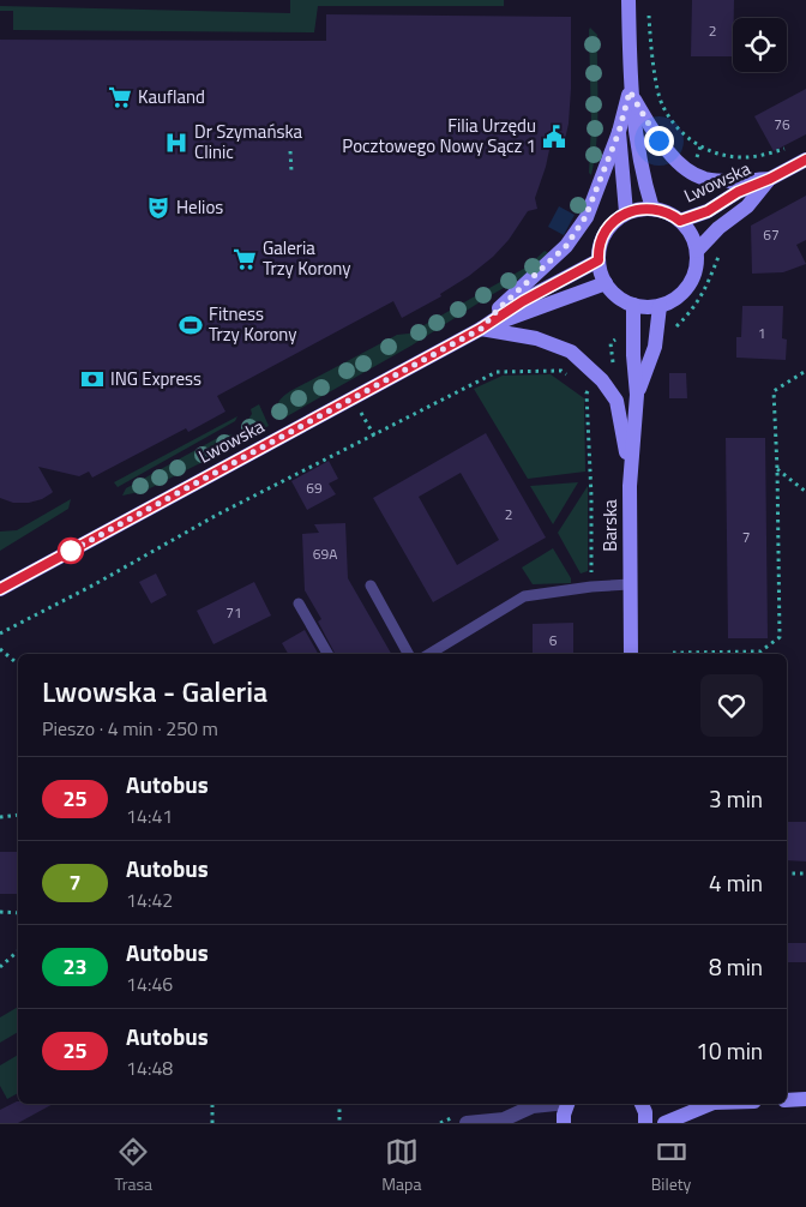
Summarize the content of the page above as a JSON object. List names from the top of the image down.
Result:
{
  "streets": {
    "street": ["Lwowska", "Barska"]
  },
  "crossings": [
    ["Lwowska", "Barska"]
  ],
  "places": {
    "supermarket": ["Kaufland", "Galeria Trzy Korony"],
    "public building": ["Filia Urzędu Pocztowego Nowy Sącz 1"],
    "hospital": ["Dr Szymańska Clinic"],
    "theatre": ["Helios"],
    "sports": ["Fitness Trzy Korony"],
    "bank": ["ING Express"]
  },
  "lines": ["bus line 25"],
  "house_numbers": [
    "2",
    "76",
    "67",
    "1",
    "69",
    "2",
    "7",
    "69A",
    "71",
    "6"
  ],
  "page": {
    "heading": ["Lwowska - Galeria", "Pieszo · 4 min · 250 m"],
    "list": [
      {
        "mark": "25",
        "name": "Autobus",
        "note": "14:41",
        "value": "3 min"
      },
      {
        "mark": "7",
        "name": "Autobus",
        "note": "14:42",
        "value": "4 min"
      },
      {
        "mark": "23",
        "name": "Autobus",
        "note": "14:46",
        "value": "8 min"
      },
      {
        "mark": "25",
        "name": "Autobus",
        "note": "14:48",
        "value": "10 min"
      }
    ],
    "tabs": ["Trasa", "Mapa", "Bilety"]
  }
}
